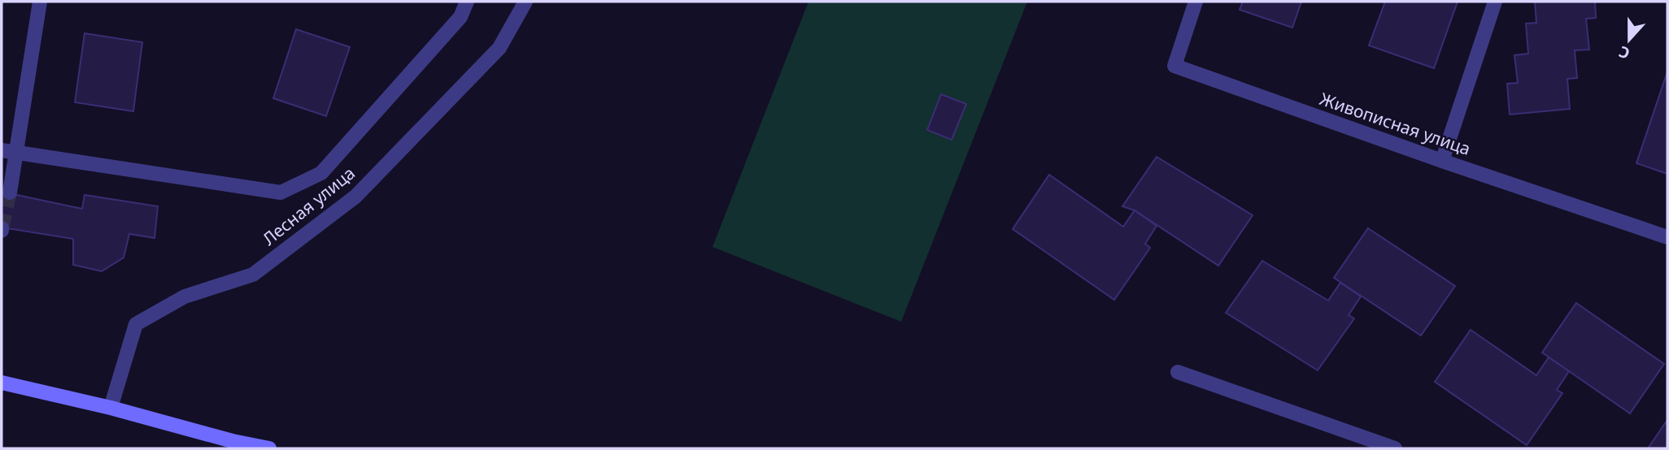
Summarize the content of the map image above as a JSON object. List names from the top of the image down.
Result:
{
  "streets": {
    "street": ["Живописная улица", "Лесная улица"]
  },
  "north": "bottom"
}
